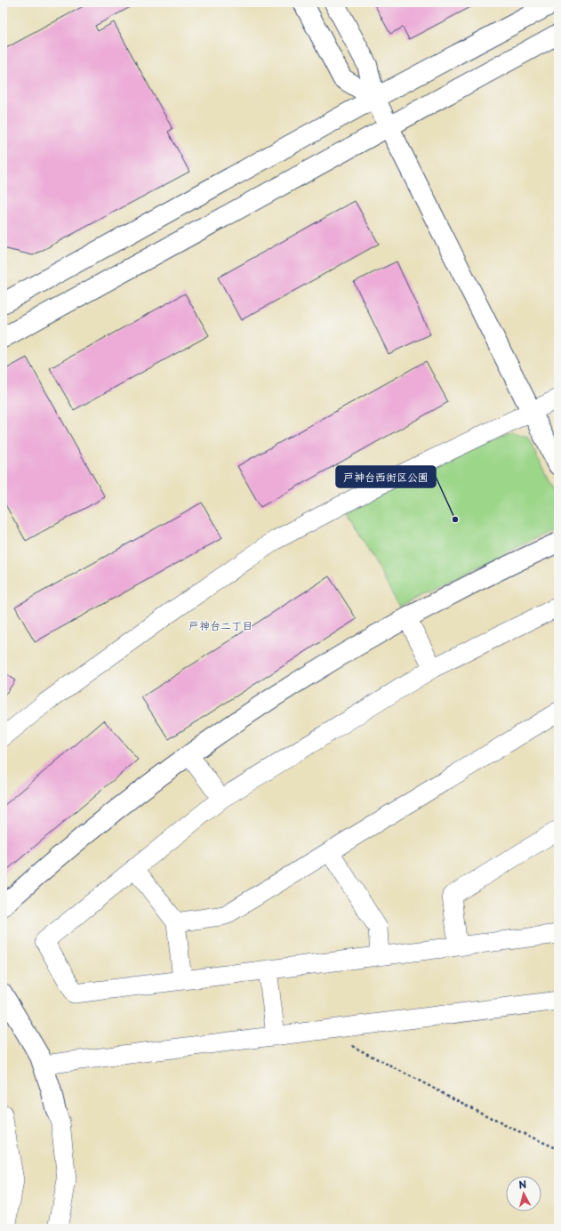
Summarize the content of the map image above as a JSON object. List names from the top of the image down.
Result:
{
  "districts": ["戸神台二丁目"],
  "places": ["戸神台西街区公園"],
  "north": "top"
}
